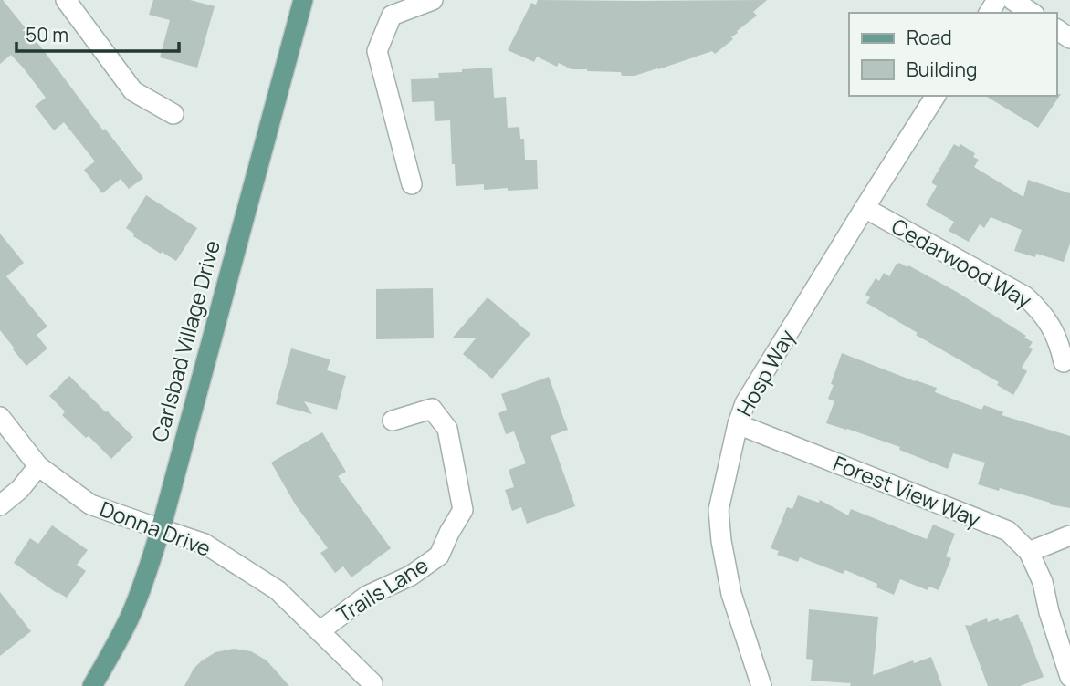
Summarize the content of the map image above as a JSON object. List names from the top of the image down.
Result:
{
  "streets": {
    "main road": ["Carlsbad Village Drive"],
    "street": [
      "Cedarwood Way",
      "Hosp Way",
      "Forest View Way",
      "Donna Drive",
      "Trails Lane"
    ]
  },
  "crossings": [
    ["Cedarwood Way", "Hosp Way"],
    ["Carlsbad Village Drive", "Donna Drive"],
    ["Hosp Way", "Forest View Way"],
    ["Donna Drive", "Trails Lane"]
  ],
  "legend": ["Road", "Building"],
  "scale_bar": "50 m"
}
